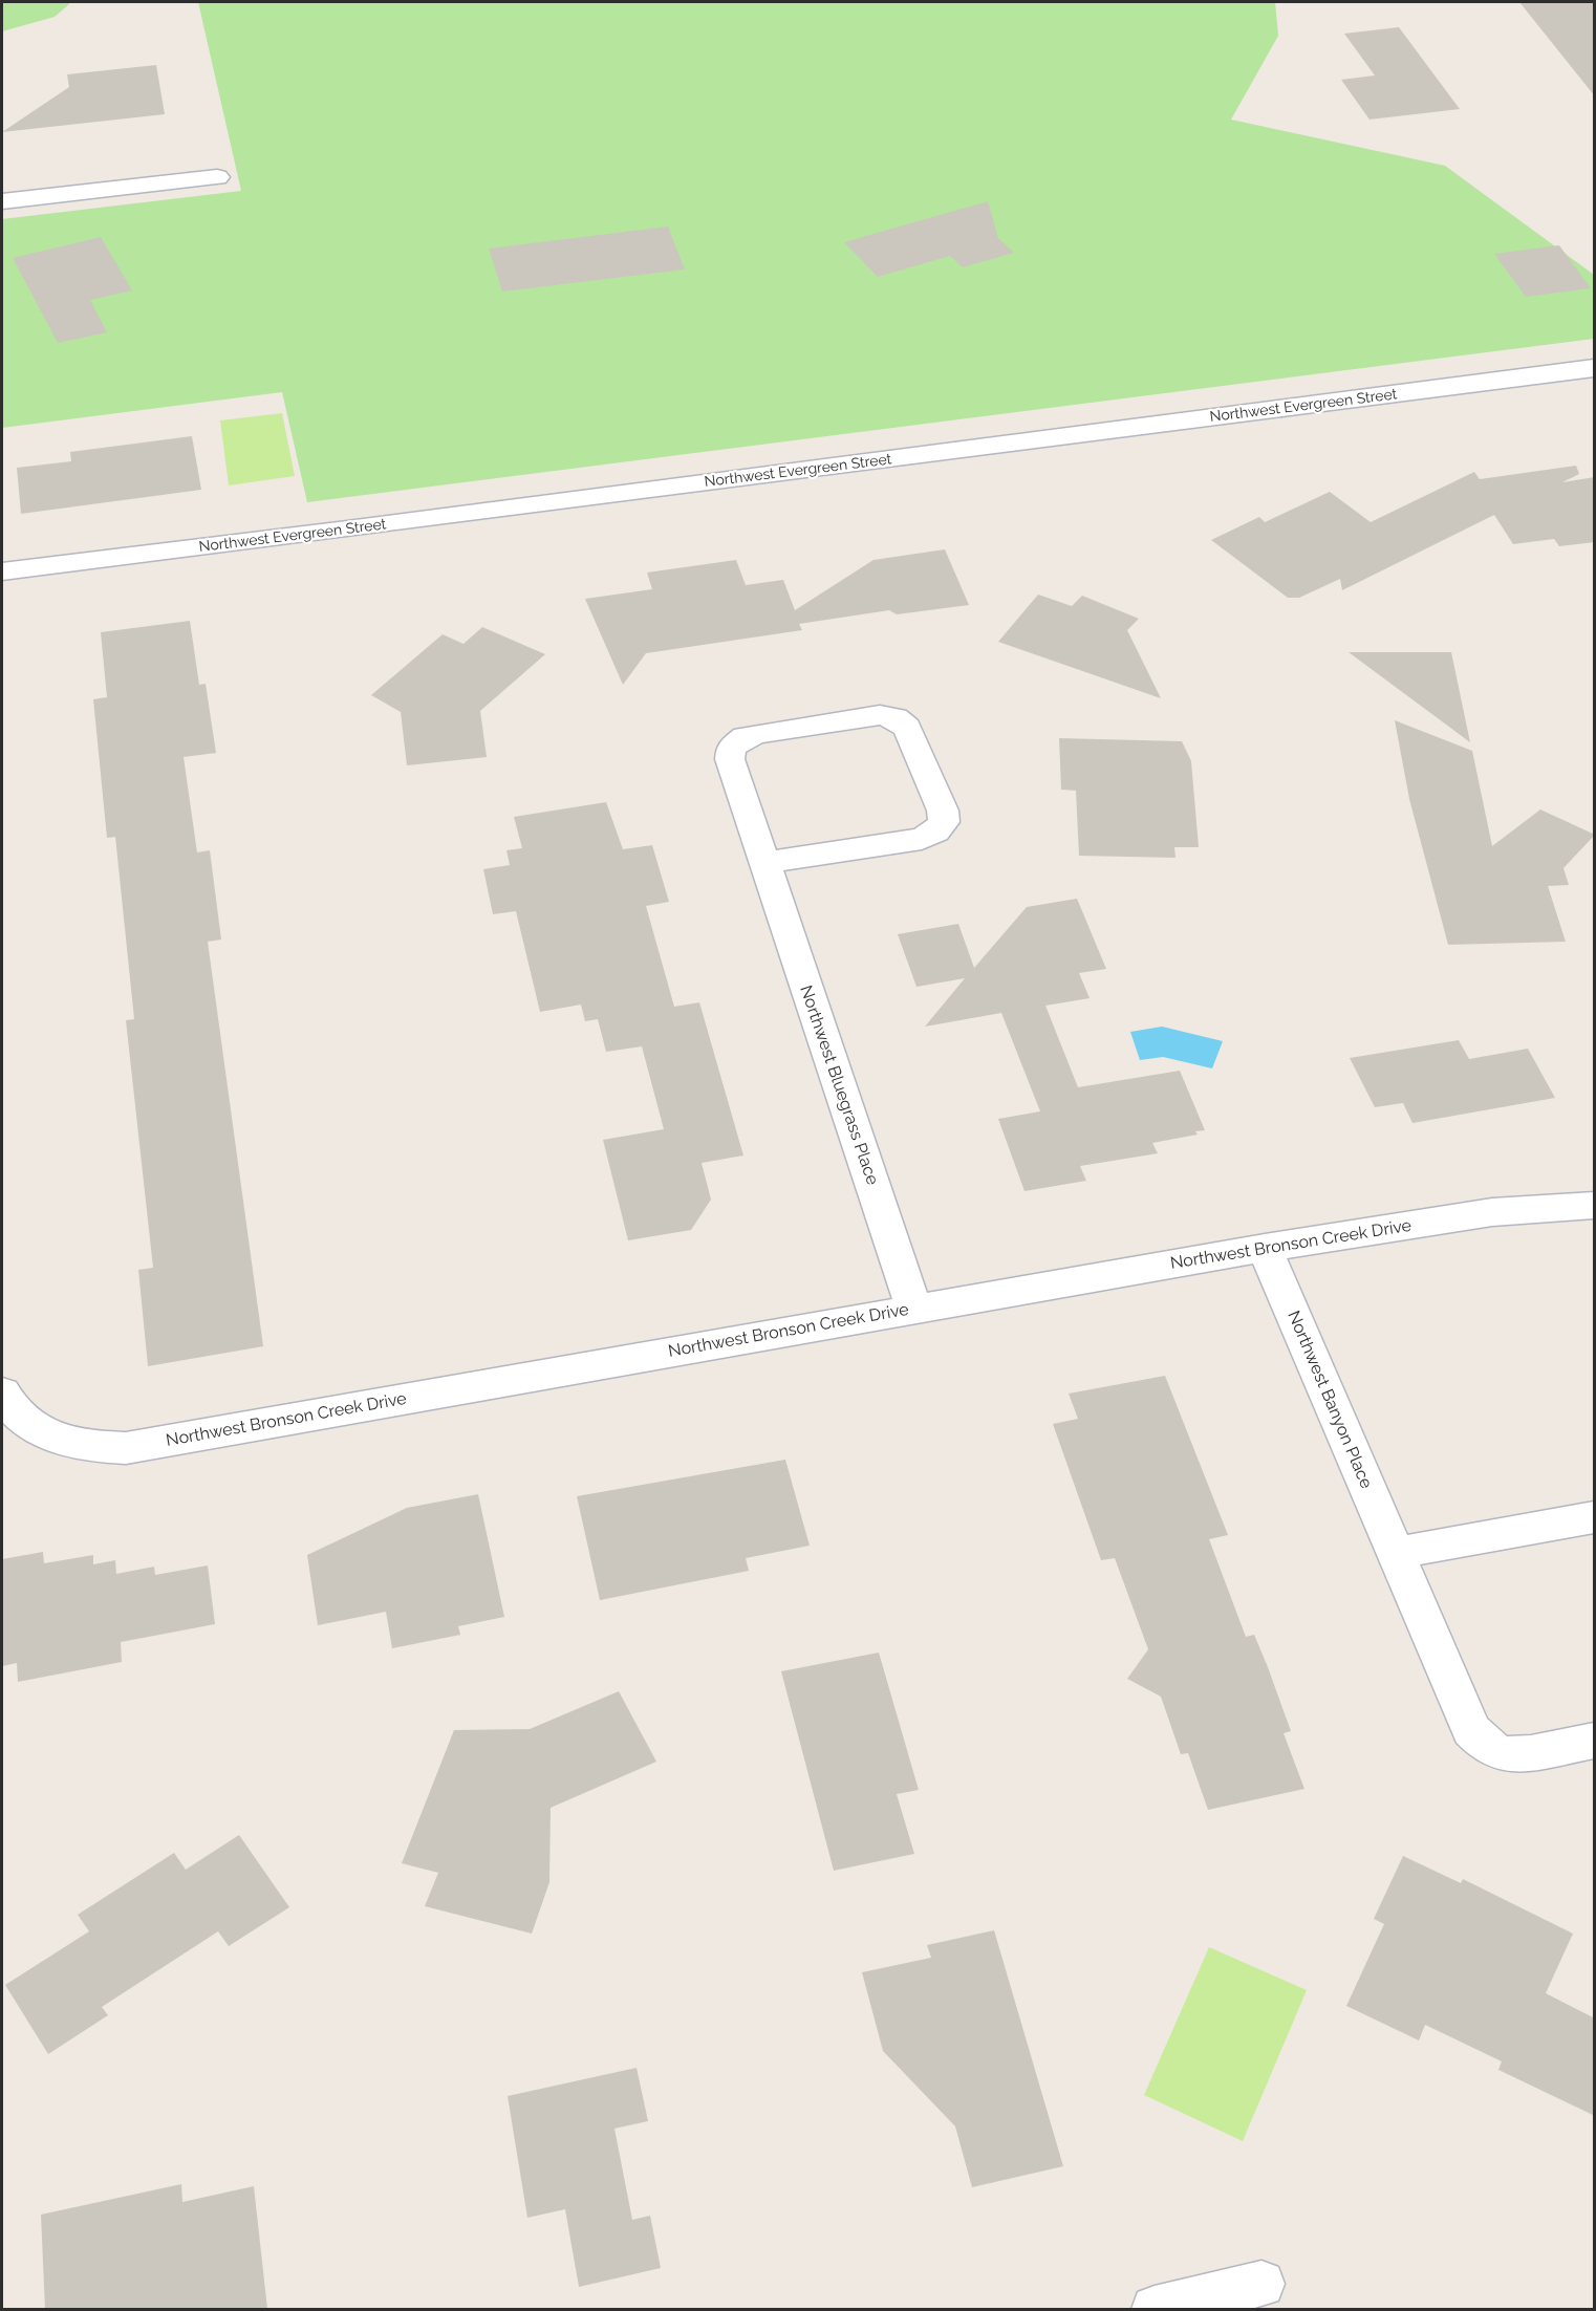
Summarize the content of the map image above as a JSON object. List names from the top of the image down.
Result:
{
  "streets": {
    "street": [
      "Northwest Evergreen Street",
      "Northwest Bluegrass Place",
      "Northwest Bronson Creek Drive",
      "Northwest Banyon Place"
    ]
  },
  "crossings": [
    ["Northwest Bluegrass Place", "Northwest Bronson Creek Drive"],
    ["Northwest Bronson Creek Drive", "Northwest Banyon Place"]
  ]
}
